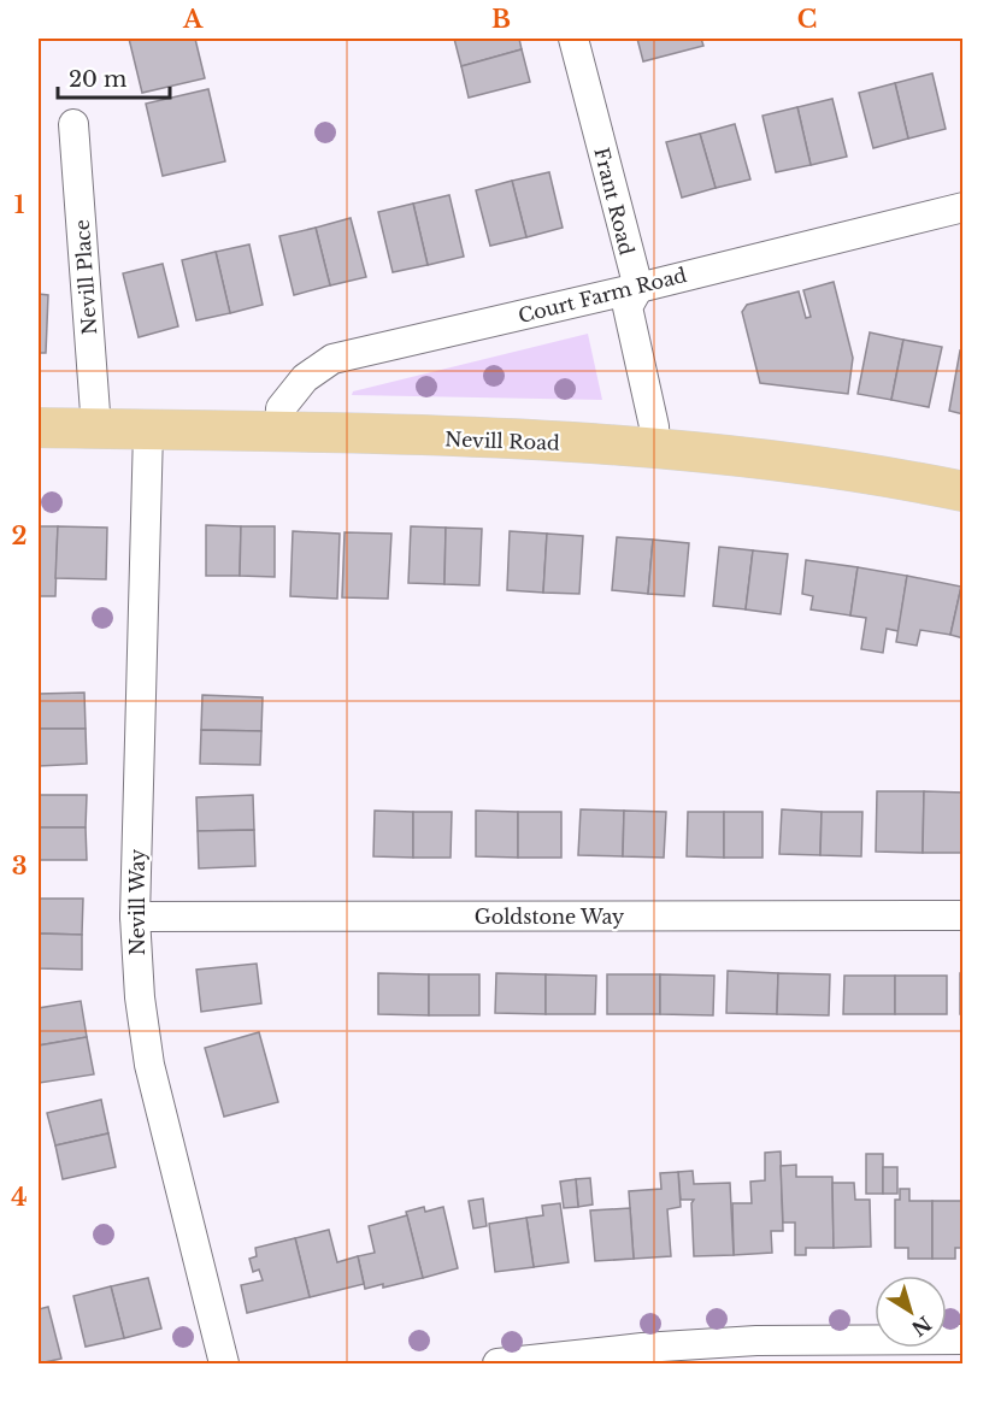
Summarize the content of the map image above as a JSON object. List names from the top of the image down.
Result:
{
  "streets": {
    "main road": ["Nevill Road"],
    "street": [
      "Frant Road",
      "Nevill Place",
      "Court Farm Road",
      "Nevill Way",
      "Goldstone Way"
    ]
  },
  "crossings": [
    ["Frant Road", "Court Farm Road"],
    ["Frant Road", "Nevill Road"],
    ["Nevill Place", "Nevill Road"],
    ["Court Farm Road", "Nevill Road"],
    ["Nevill Road", "Nevill Way"],
    ["Nevill Way", "Goldstone Way"]
  ],
  "scale_bar": "20 m",
  "north": "bottom right",
  "grid": {
    "columns": ["A", "B", "C"],
    "rows": [
      "1",
      "2",
      "3",
      "4"
    ]
  }
}
